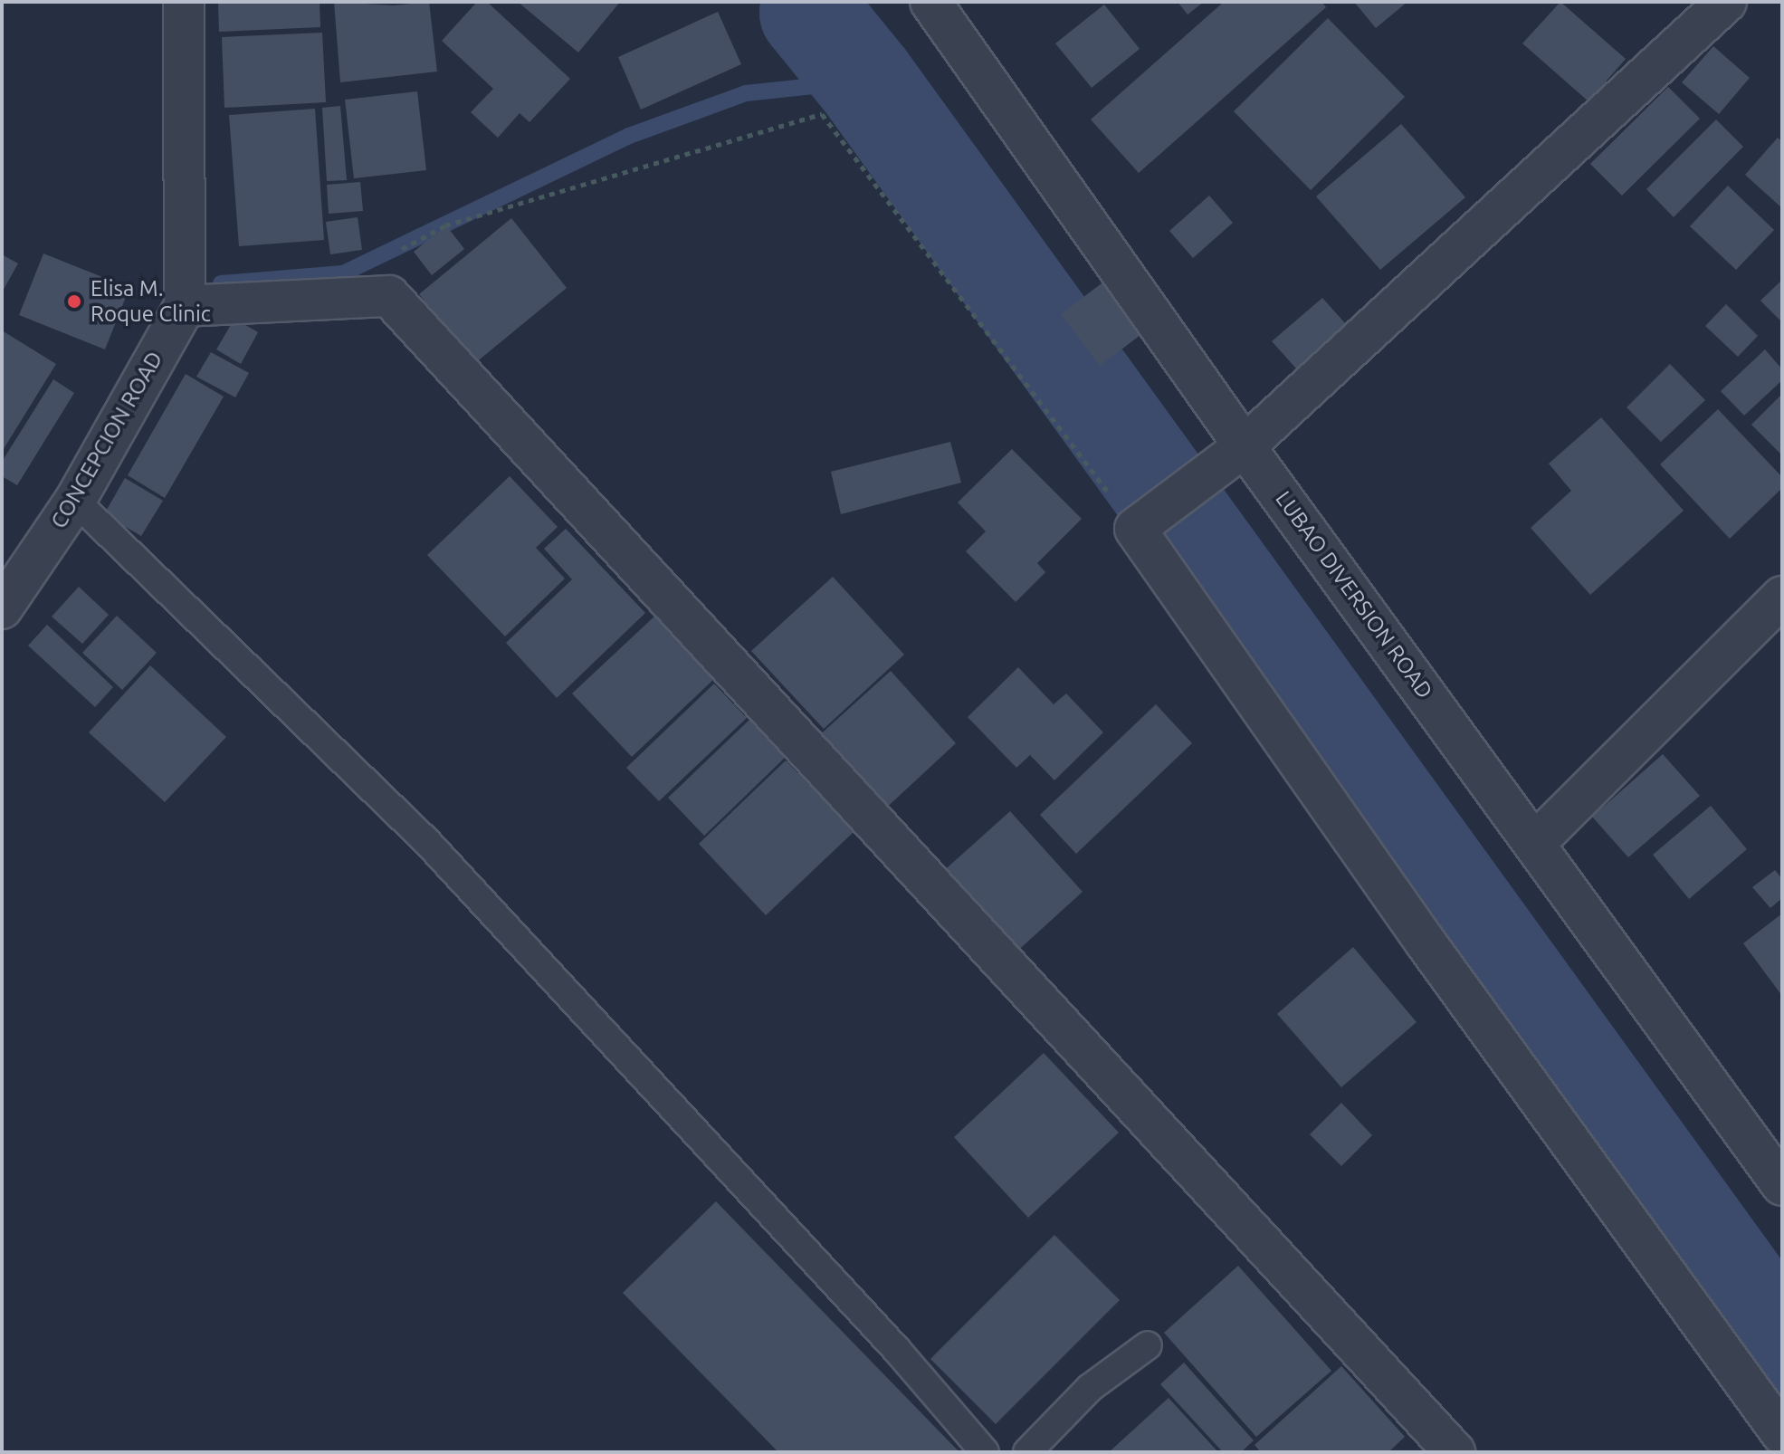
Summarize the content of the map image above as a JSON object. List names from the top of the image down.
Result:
{
  "streets": {
    "street": ["CONCEPCION ROAD", "LUBAO DIVERSION ROAD"]
  },
  "places": ["Elisa M. Roque Clinic"]
}
